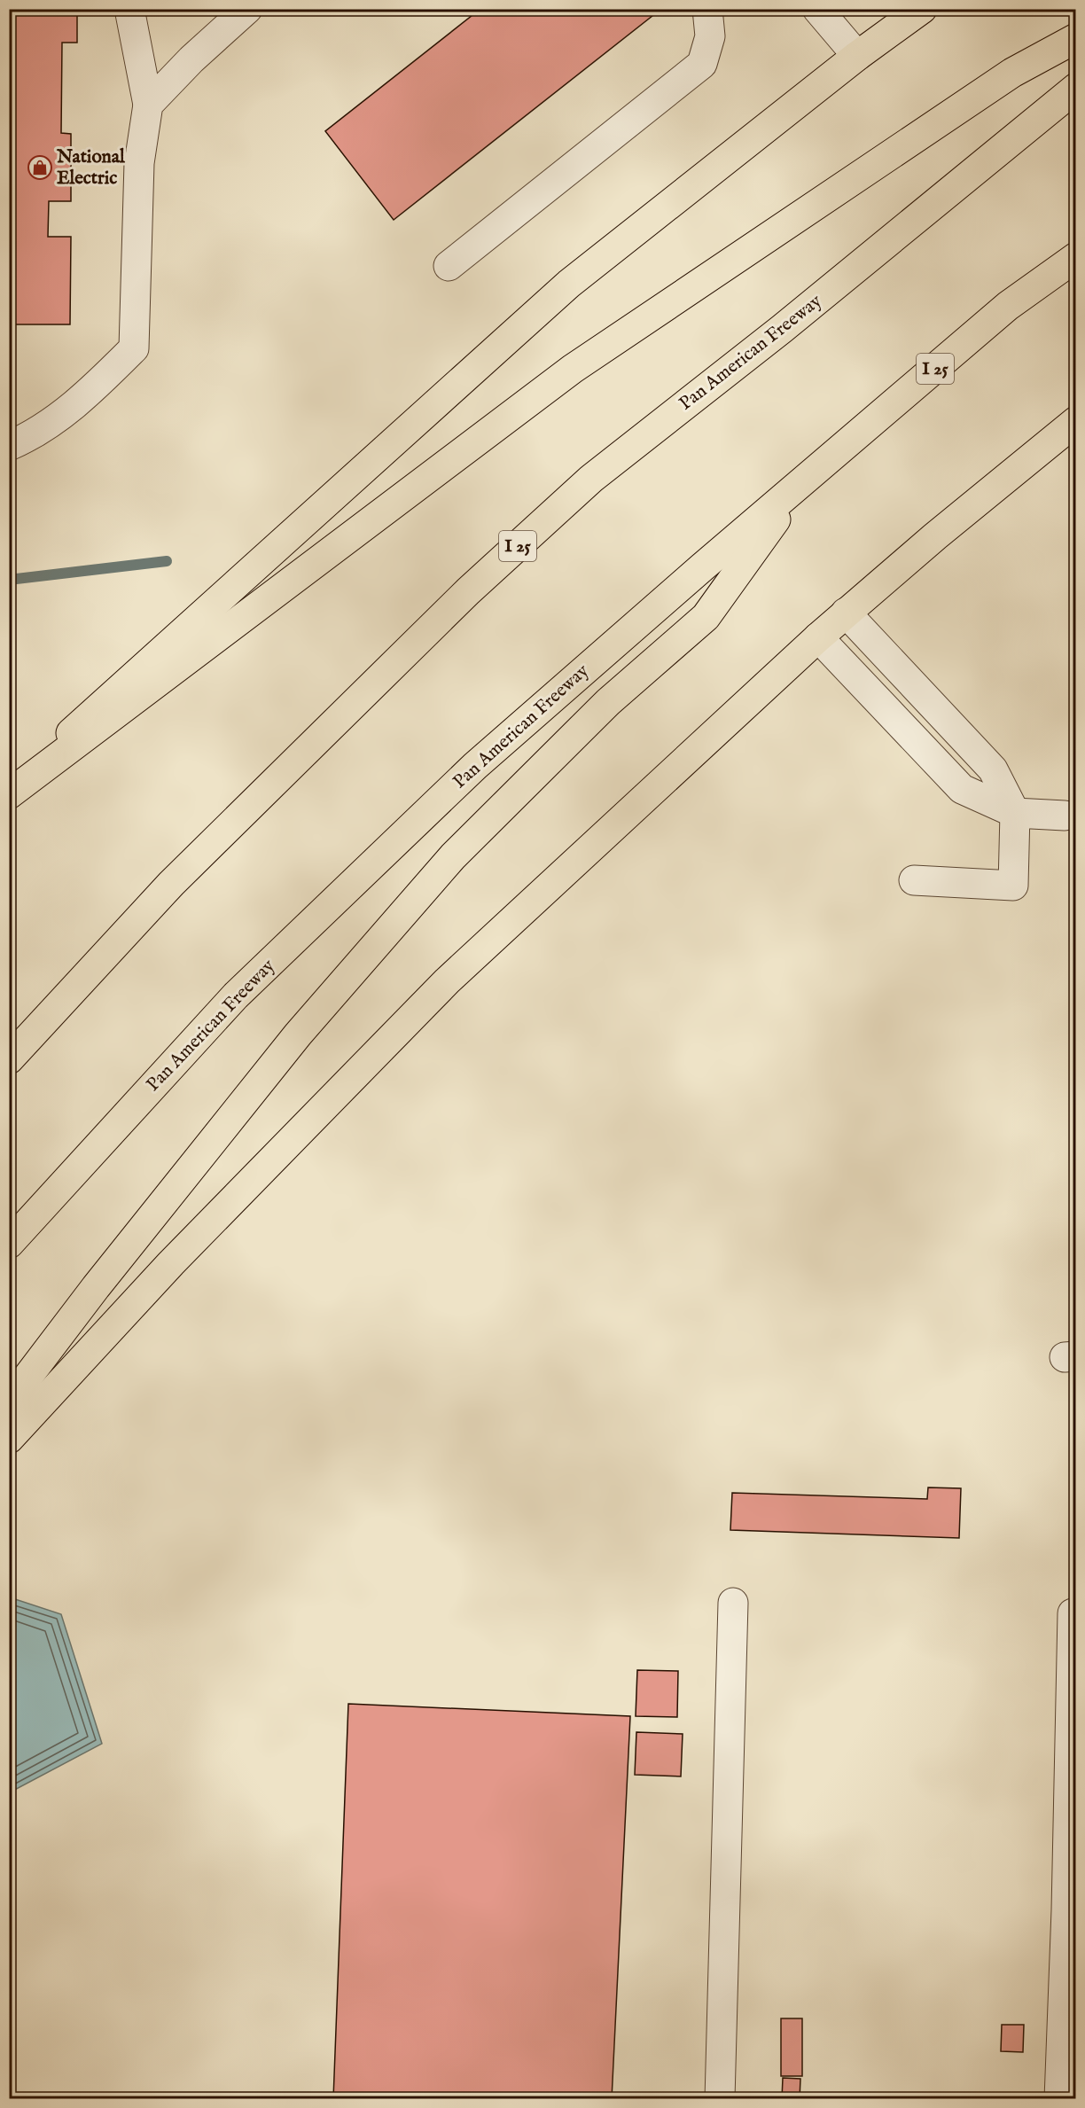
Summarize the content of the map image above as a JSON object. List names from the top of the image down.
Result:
{
  "streets": {
    "main road": ["Pan American Freeway", "I 25"]
  },
  "places": {
    "shop": ["National Electric"]
  }
}
